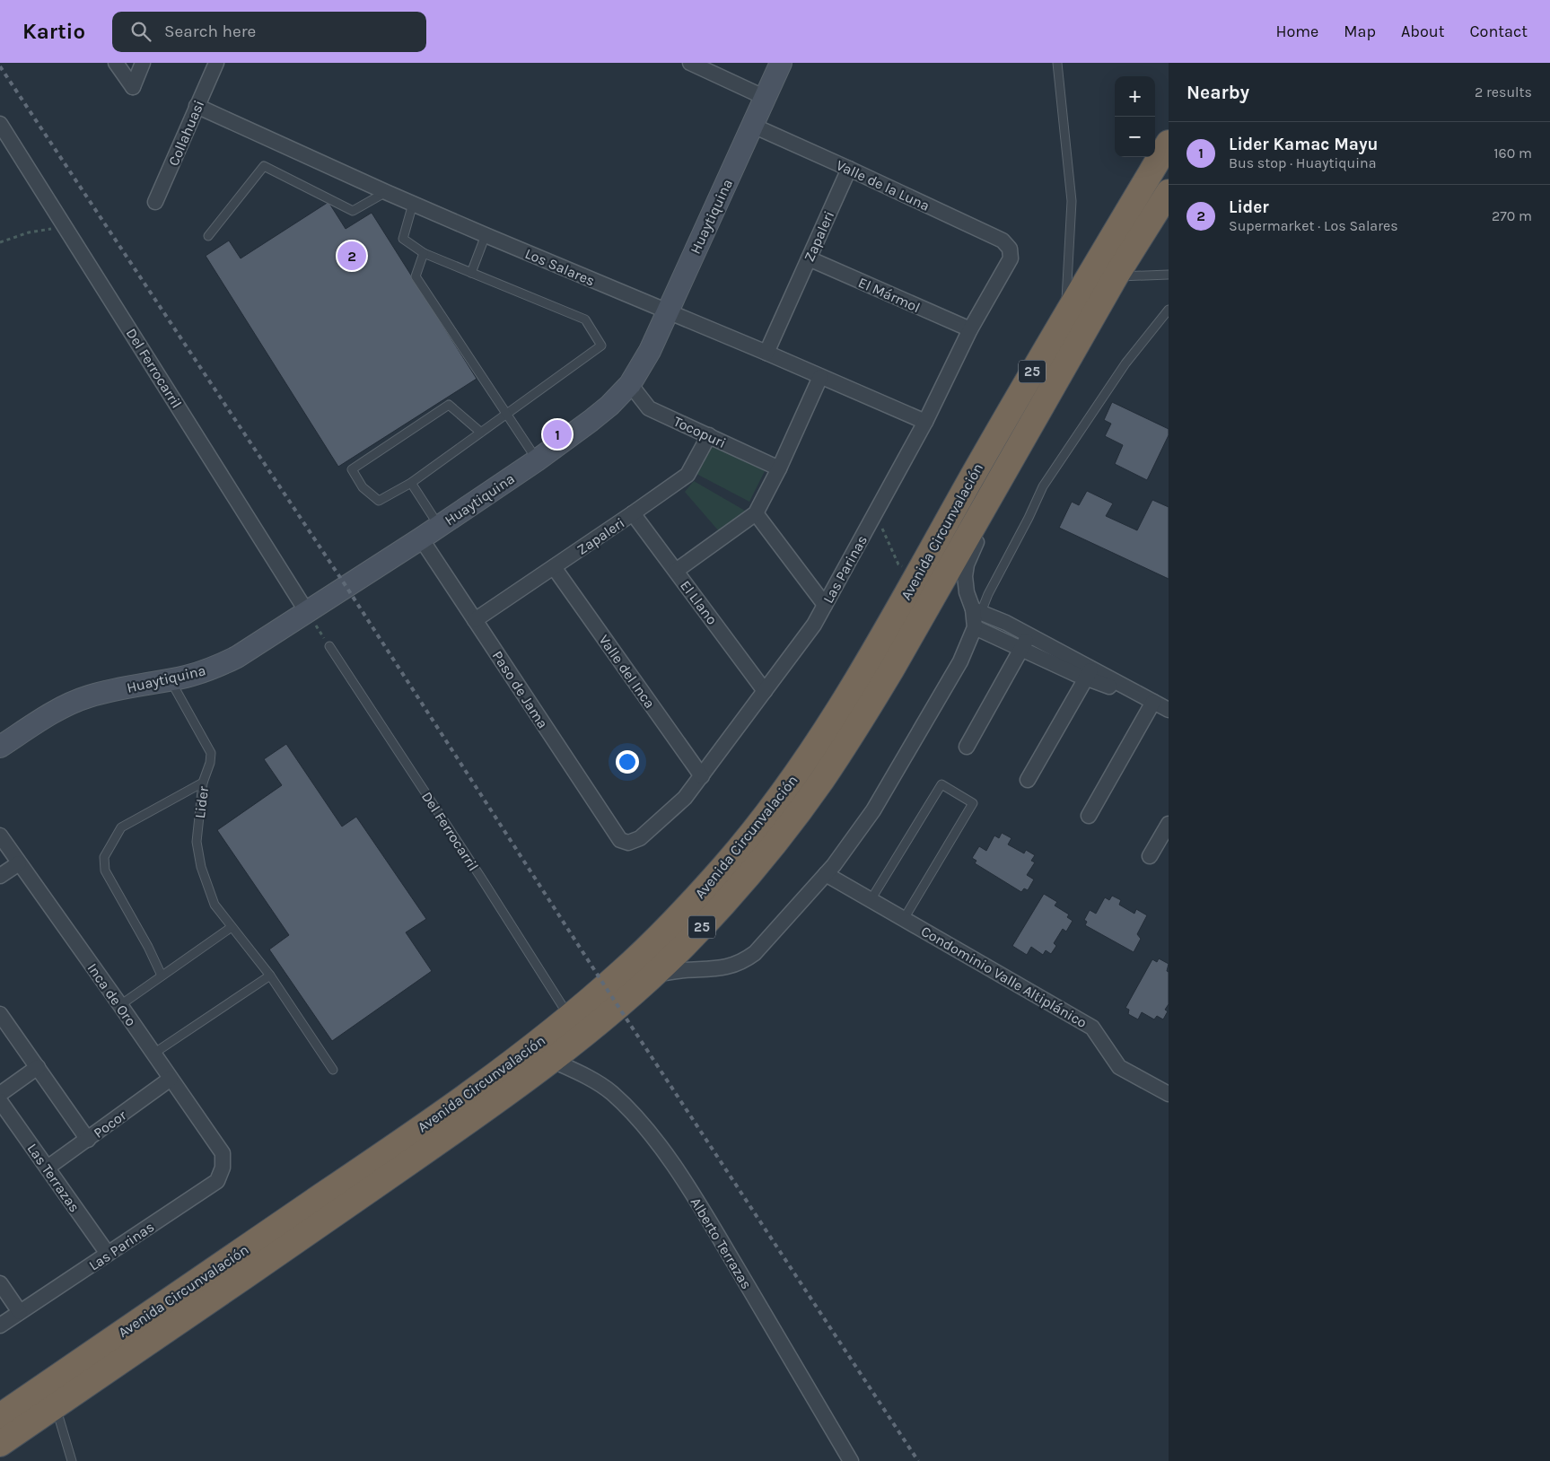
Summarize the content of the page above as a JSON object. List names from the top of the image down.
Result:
{
  "streets": {
    "highway": ["25", "Avenida Circunvalación"],
    "street": [
      "Collahuasi",
      "Valle de la Luna",
      "Huaytiquina",
      "Zapaleri",
      "Los Salares",
      "El Mármol",
      "Del Ferrocarril",
      "Tocopuri",
      "Las Parinas",
      "El Llano",
      "Valle del Inca",
      "Paso de Jama",
      "Condominio Valle Altiplánico",
      "Inca de Oro",
      "Pocor",
      "Las Terrazas",
      "Alberto Terrazas"
    ],
    "lane": ["Lider"]
  },
  "crossings": [
    ["Collahuasi", "Los Salares"],
    ["Valle de la Luna", "Huaytiquina"],
    ["Valle de la Luna", "Zapaleri"],
    ["Valle de la Luna", "Las Parinas"],
    ["Huaytiquina", "Los Salares"],
    ["Huaytiquina", "Del Ferrocarril"],
    ["Huaytiquina", "Tocopuri"],
    ["Huaytiquina", "Paso de Jama"],
    ["Huaytiquina", "Lider"],
    ["Zapaleri", "Los Salares"],
    ["Zapaleri", "El Mármol"],
    ["Zapaleri", "Tocopuri"],
    ["Zapaleri", "El Llano"],
    ["Zapaleri", "Valle del Inca"],
    ["Zapaleri", "Paso de Jama"],
    ["Los Salares", "Las Parinas"],
    ["El Mármol", "Las Parinas"],
    ["Del Ferrocarril", "Avenida Circunvalación"],
    ["Avenida Circunvalación", "Condominio Valle Altiplánico"],
    ["Avenida Circunvalación", "Alberto Terrazas"],
    ["Las Parinas", "El Llano"],
    ["Las Parinas", "Valle del Inca"],
    ["Las Parinas", "Paso de Jama"],
    ["Las Parinas", "Inca de Oro"],
    ["Las Parinas", "Las Terrazas"],
    ["Inca de Oro", "Pocor"],
    ["Pocor", "Las Terrazas"]
  ],
  "page": {
    "header": "Kartio",
    "search": "Search here",
    "nav": [
      "Home",
      "Map",
      "About",
      "Contact"
    ],
    "heading": ["Nearby", "2 results"],
    "map_buttons": ["+", "−"],
    "list": [
      {
        "mark": "1",
        "name": "Lider Kamac Mayu",
        "note": "Bus stop · Huaytiquina",
        "value": "160 m"
      },
      {
        "mark": "2",
        "name": "Lider",
        "note": "Supermarket · Los Salares",
        "value": "270 m"
      }
    ],
    "pins": ["2", "1"]
  }
}
